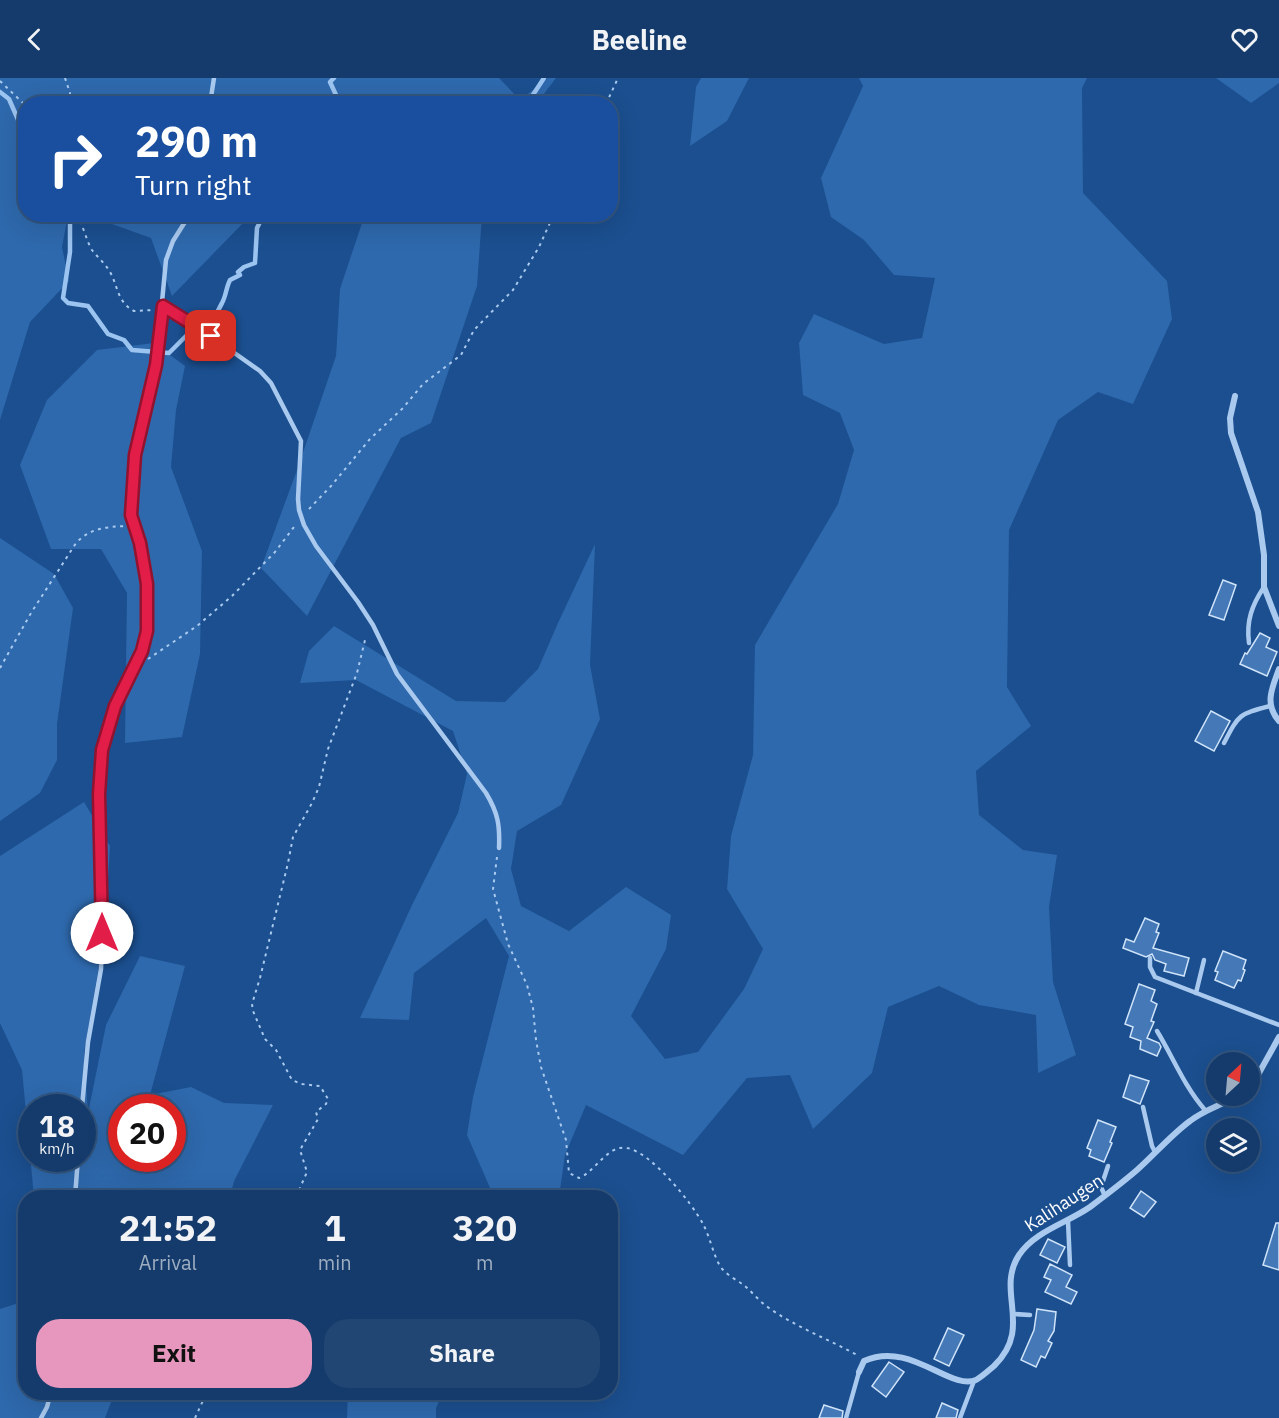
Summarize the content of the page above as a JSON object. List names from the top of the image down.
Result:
{
  "streets": {
    "street": ["Kalihaugen"]
  },
  "north": "top right",
  "page": {
    "header": "Beeline",
    "turn": ["290 m", "Turn right"],
    "speed": "18 km/h",
    "limit": "20",
    "eta": [
      "21:52",
      "Arrival",
      "1",
      "min",
      "320",
      "m"
    ],
    "buttons": ["Exit", "Share"]
  }
}
